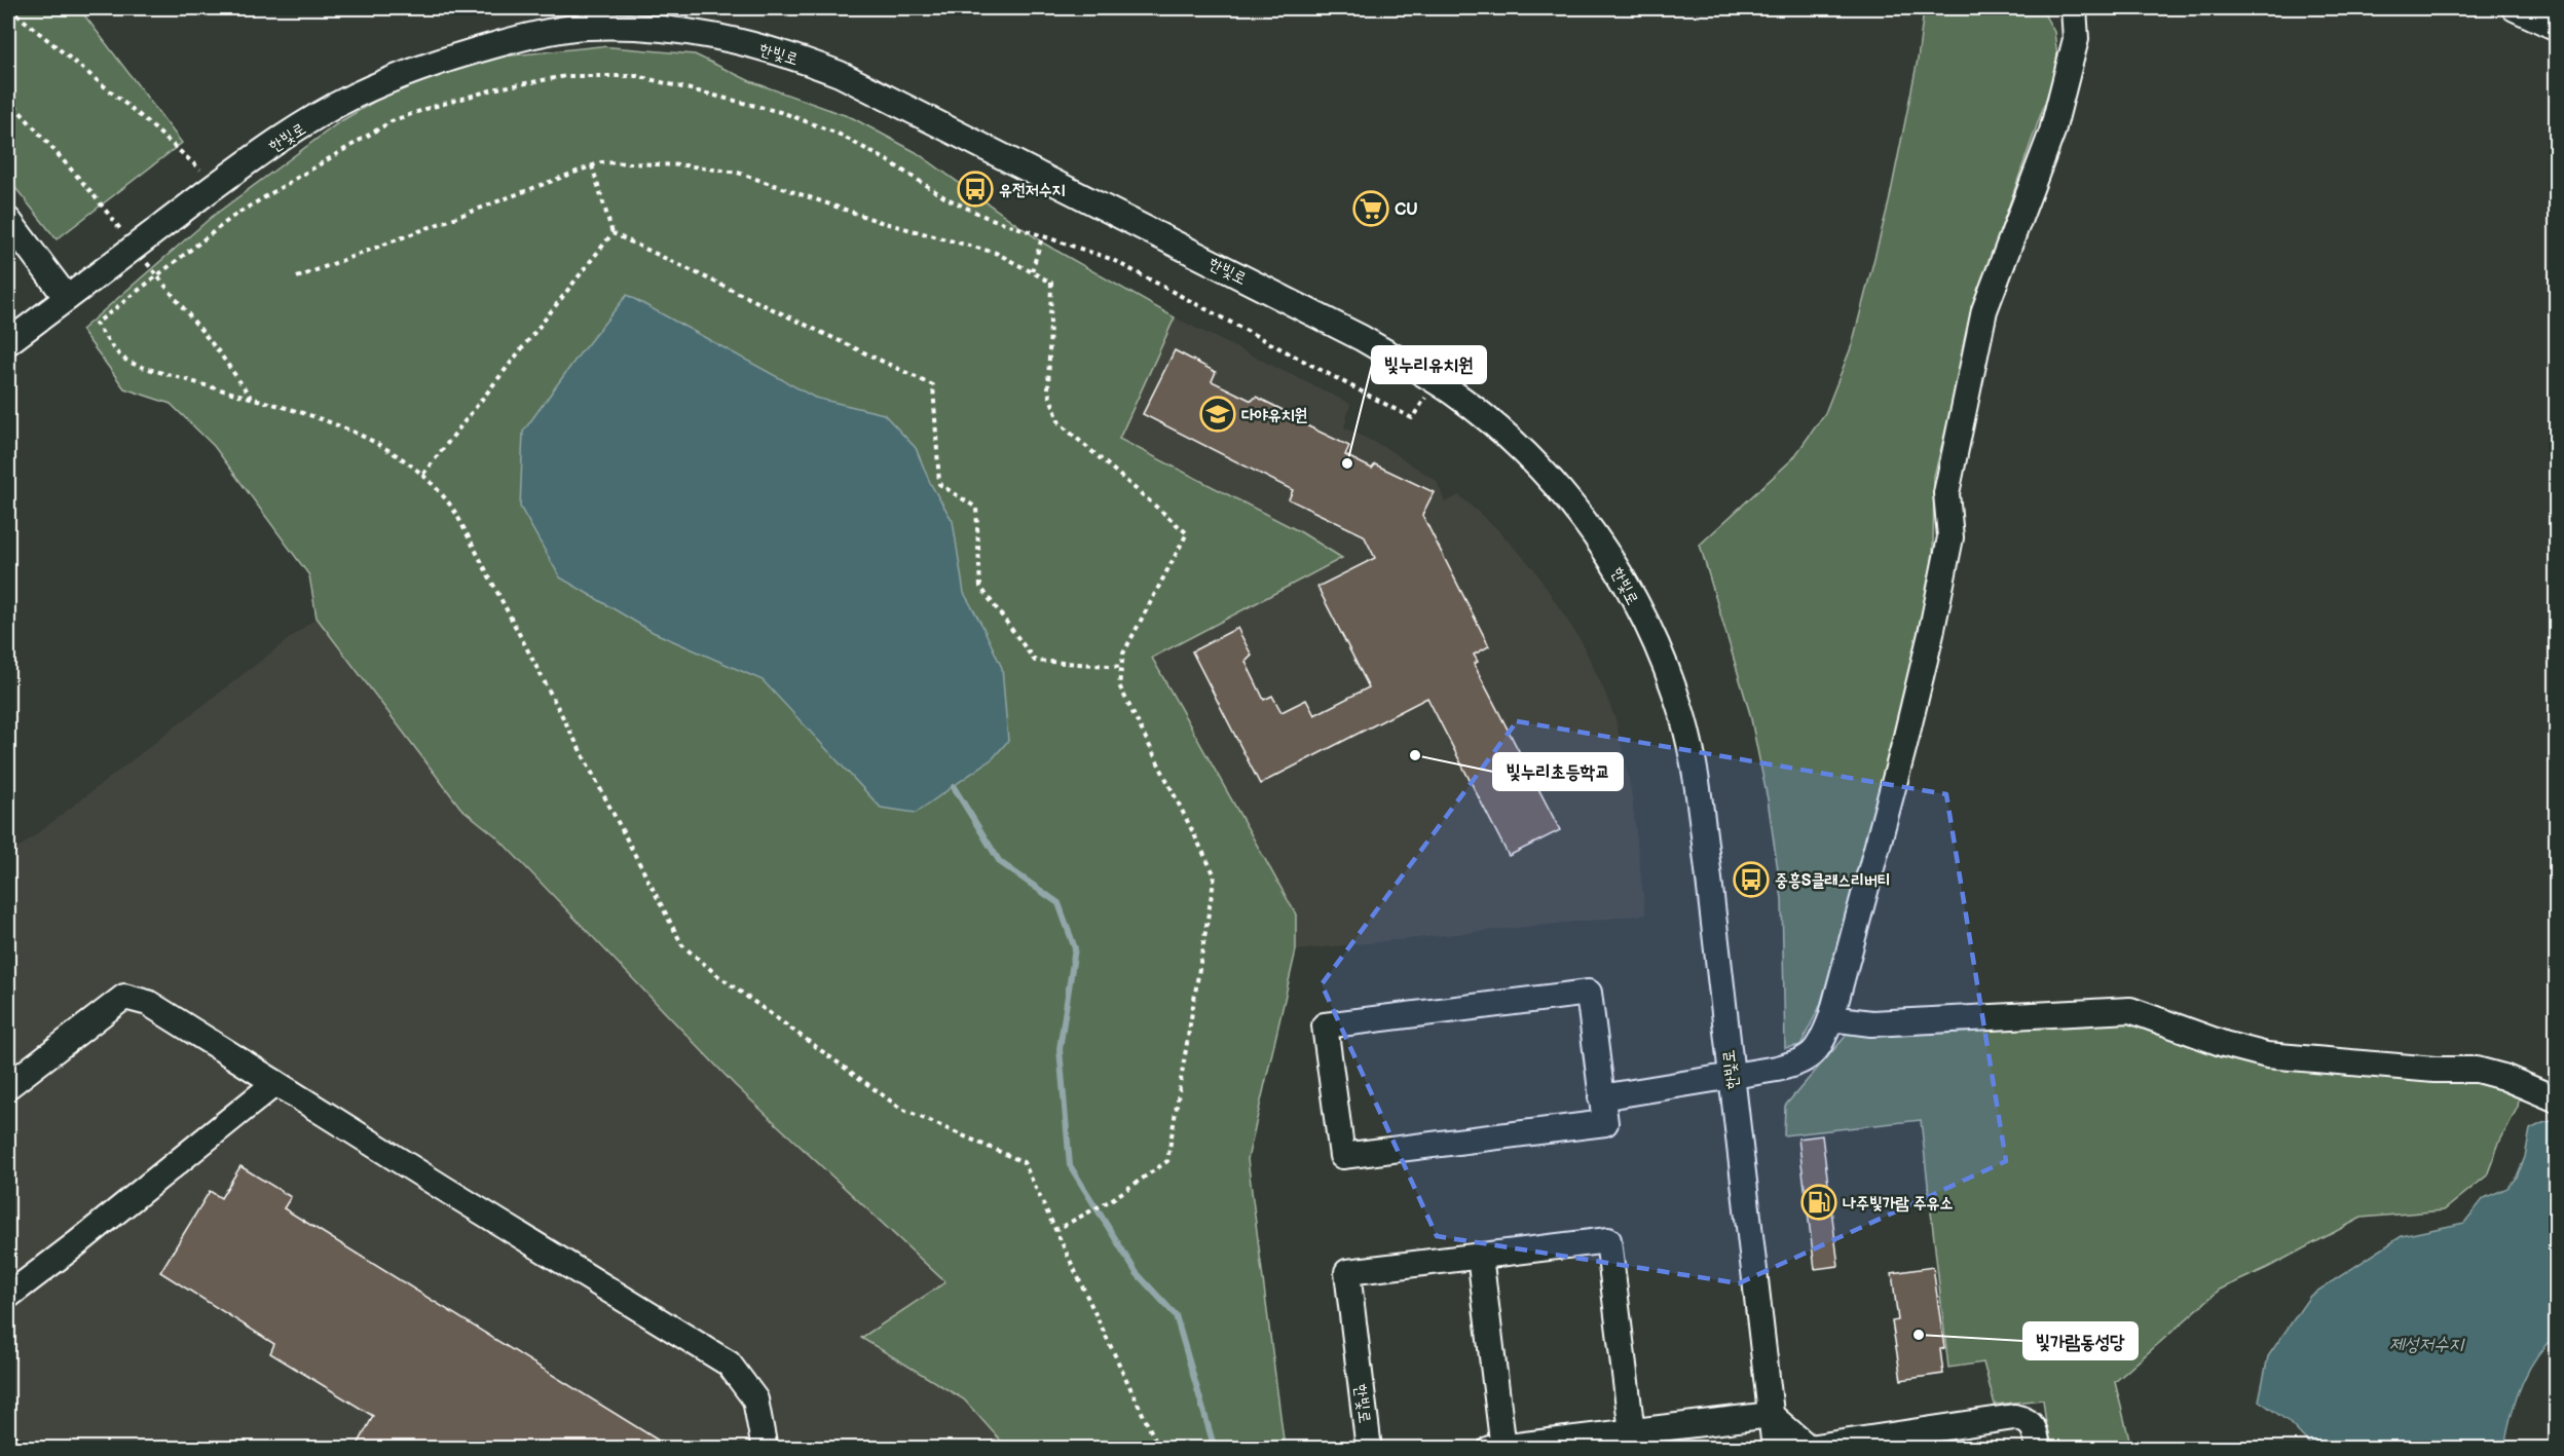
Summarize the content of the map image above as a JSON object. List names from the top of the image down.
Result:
{
  "streets": {
    "street": ["한빛로"]
  },
  "water": ["제성저수지"],
  "places": {
    "bus stop": ["유전저수지", "중흥S클래스리버티"],
    "supermarket": ["CU"],
    "school or university": ["다야유치원"],
    "other": ["빛누리유치원", "빛누리초등학교", "빛가람동성당"],
    "fuel station": ["나주빛가람 주유소"]
  }
}
